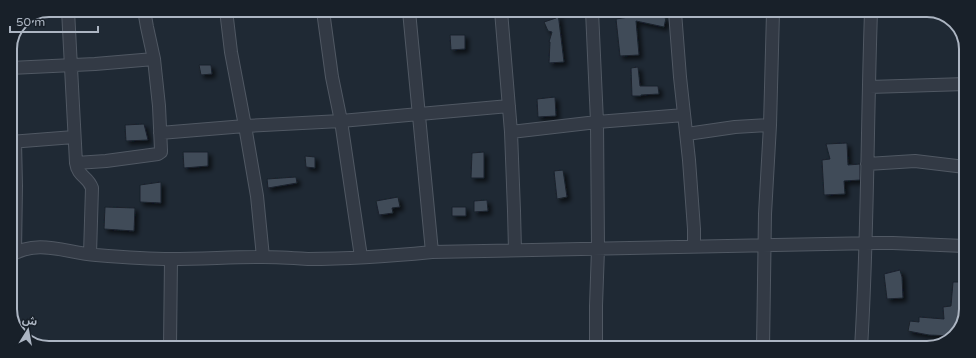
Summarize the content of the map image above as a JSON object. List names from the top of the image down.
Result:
{
  "scale_bar": "50 m",
  "north": "top"
}
